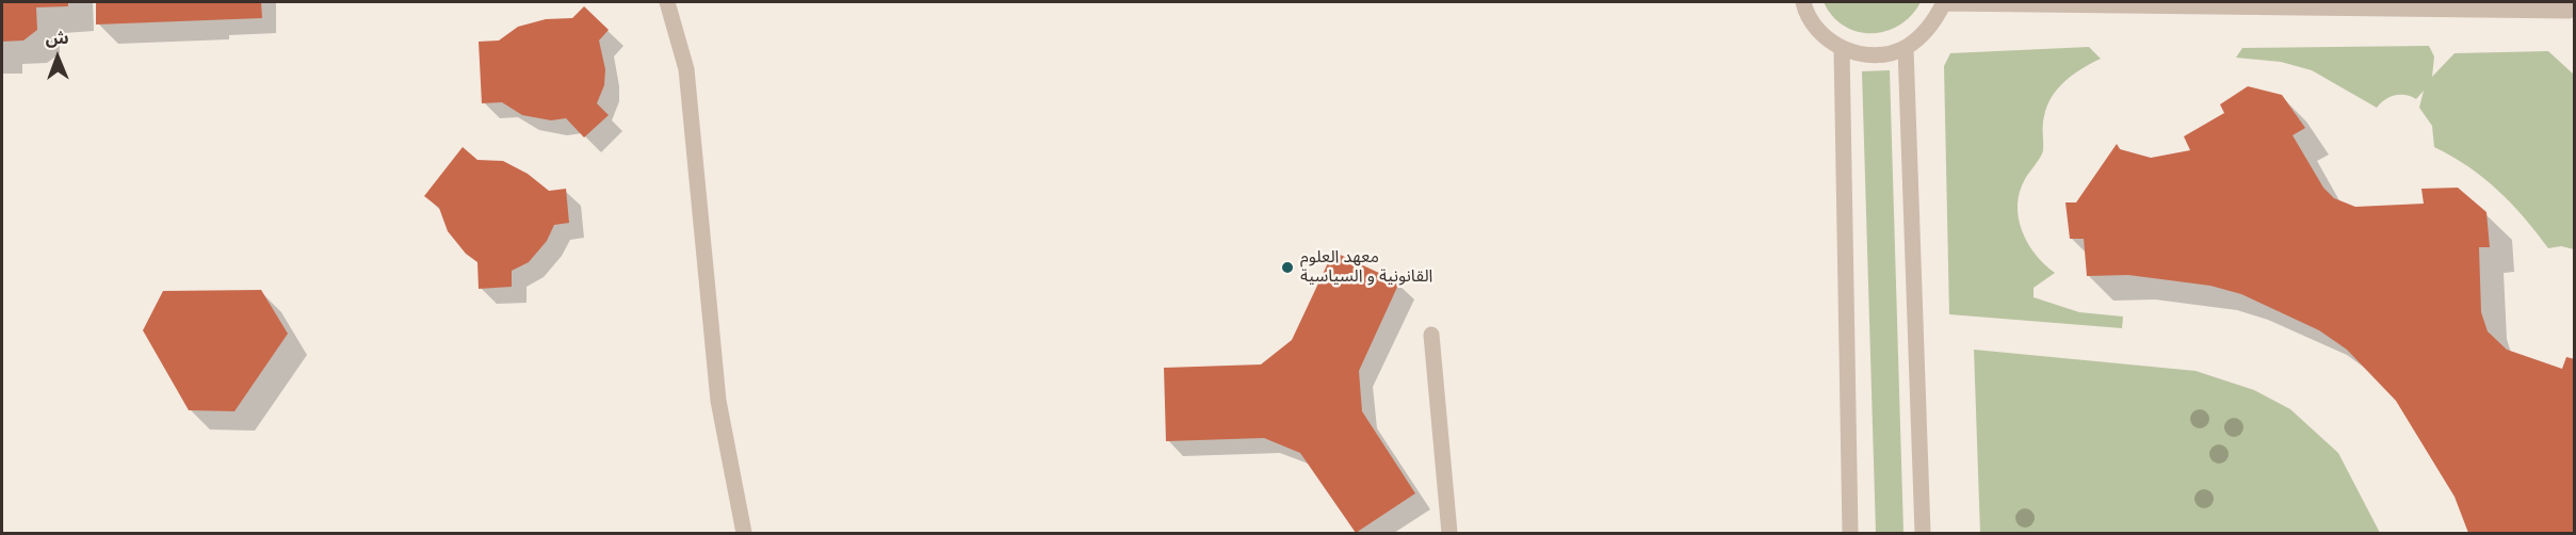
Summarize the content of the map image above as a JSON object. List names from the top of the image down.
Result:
{
  "places": ["معهد العلوم القانونية و السياسية"],
  "north": "top"
}
